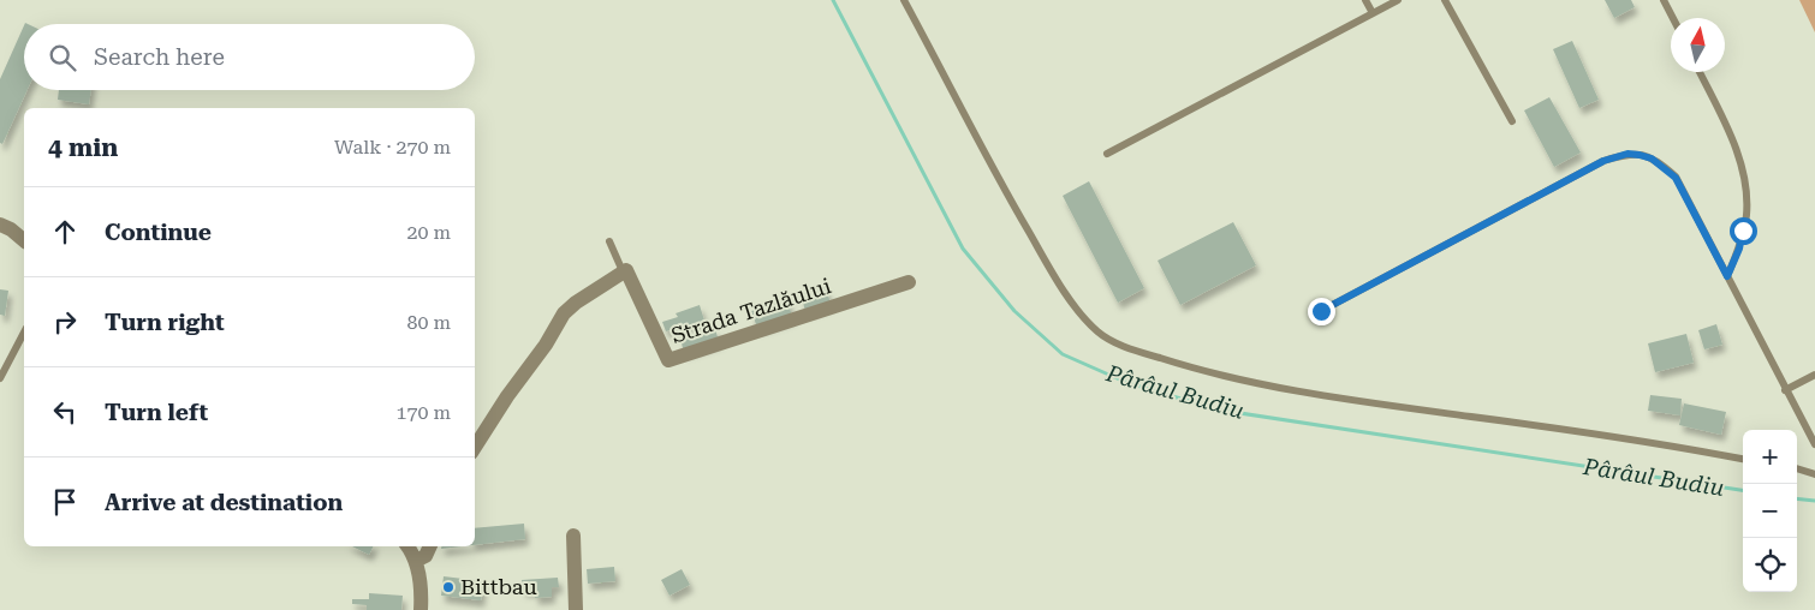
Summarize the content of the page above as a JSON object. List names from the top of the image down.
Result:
{
  "streets": {
    "street": ["Strada Tazlăului"]
  },
  "water": ["Pârâul Budiu"],
  "places": ["Bittbau"],
  "north": "top",
  "page": {
    "search": "Search here",
    "heading": ["4 min", "Walk · 270 m"],
    "list": [
      ["Continue", "20 m"],
      ["Turn right", "80 m"],
      ["Turn left", "170 m"],
      "Arrive at destination"
    ],
    "map_buttons": ["+", "−"]
  }
}
